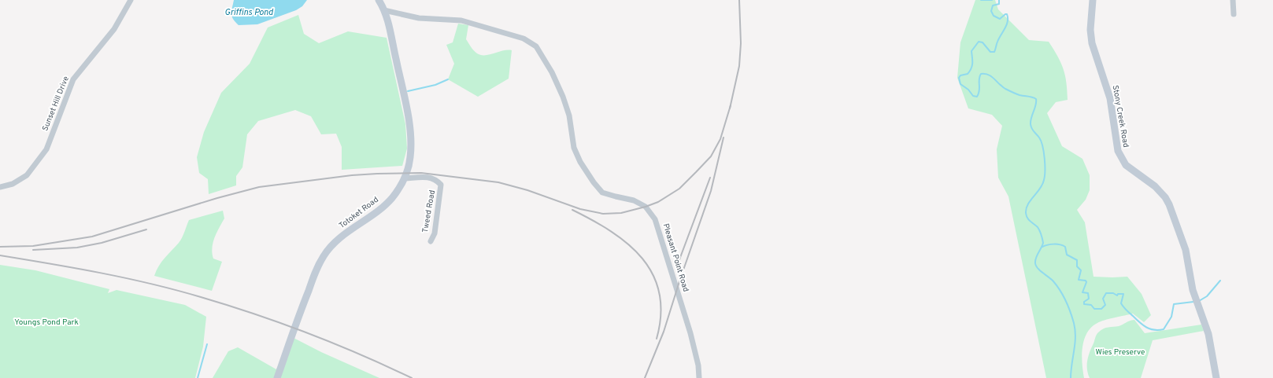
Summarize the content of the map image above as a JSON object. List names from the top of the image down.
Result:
{
  "streets": {
    "main road": ["Stony Creek Road", "Totoket Road"],
    "street": ["Sunset Hill Drive", "Tweed Road", "Pleasant Point Road"]
  },
  "crossings": [
    ["Tweed Road", "Totoket Road"],
    ["Totoket Road", "Pleasant Point Road"]
  ],
  "water": ["Griffins Pond"],
  "parks": ["Youngs Pond Park", "Wies Preserve"]
}
